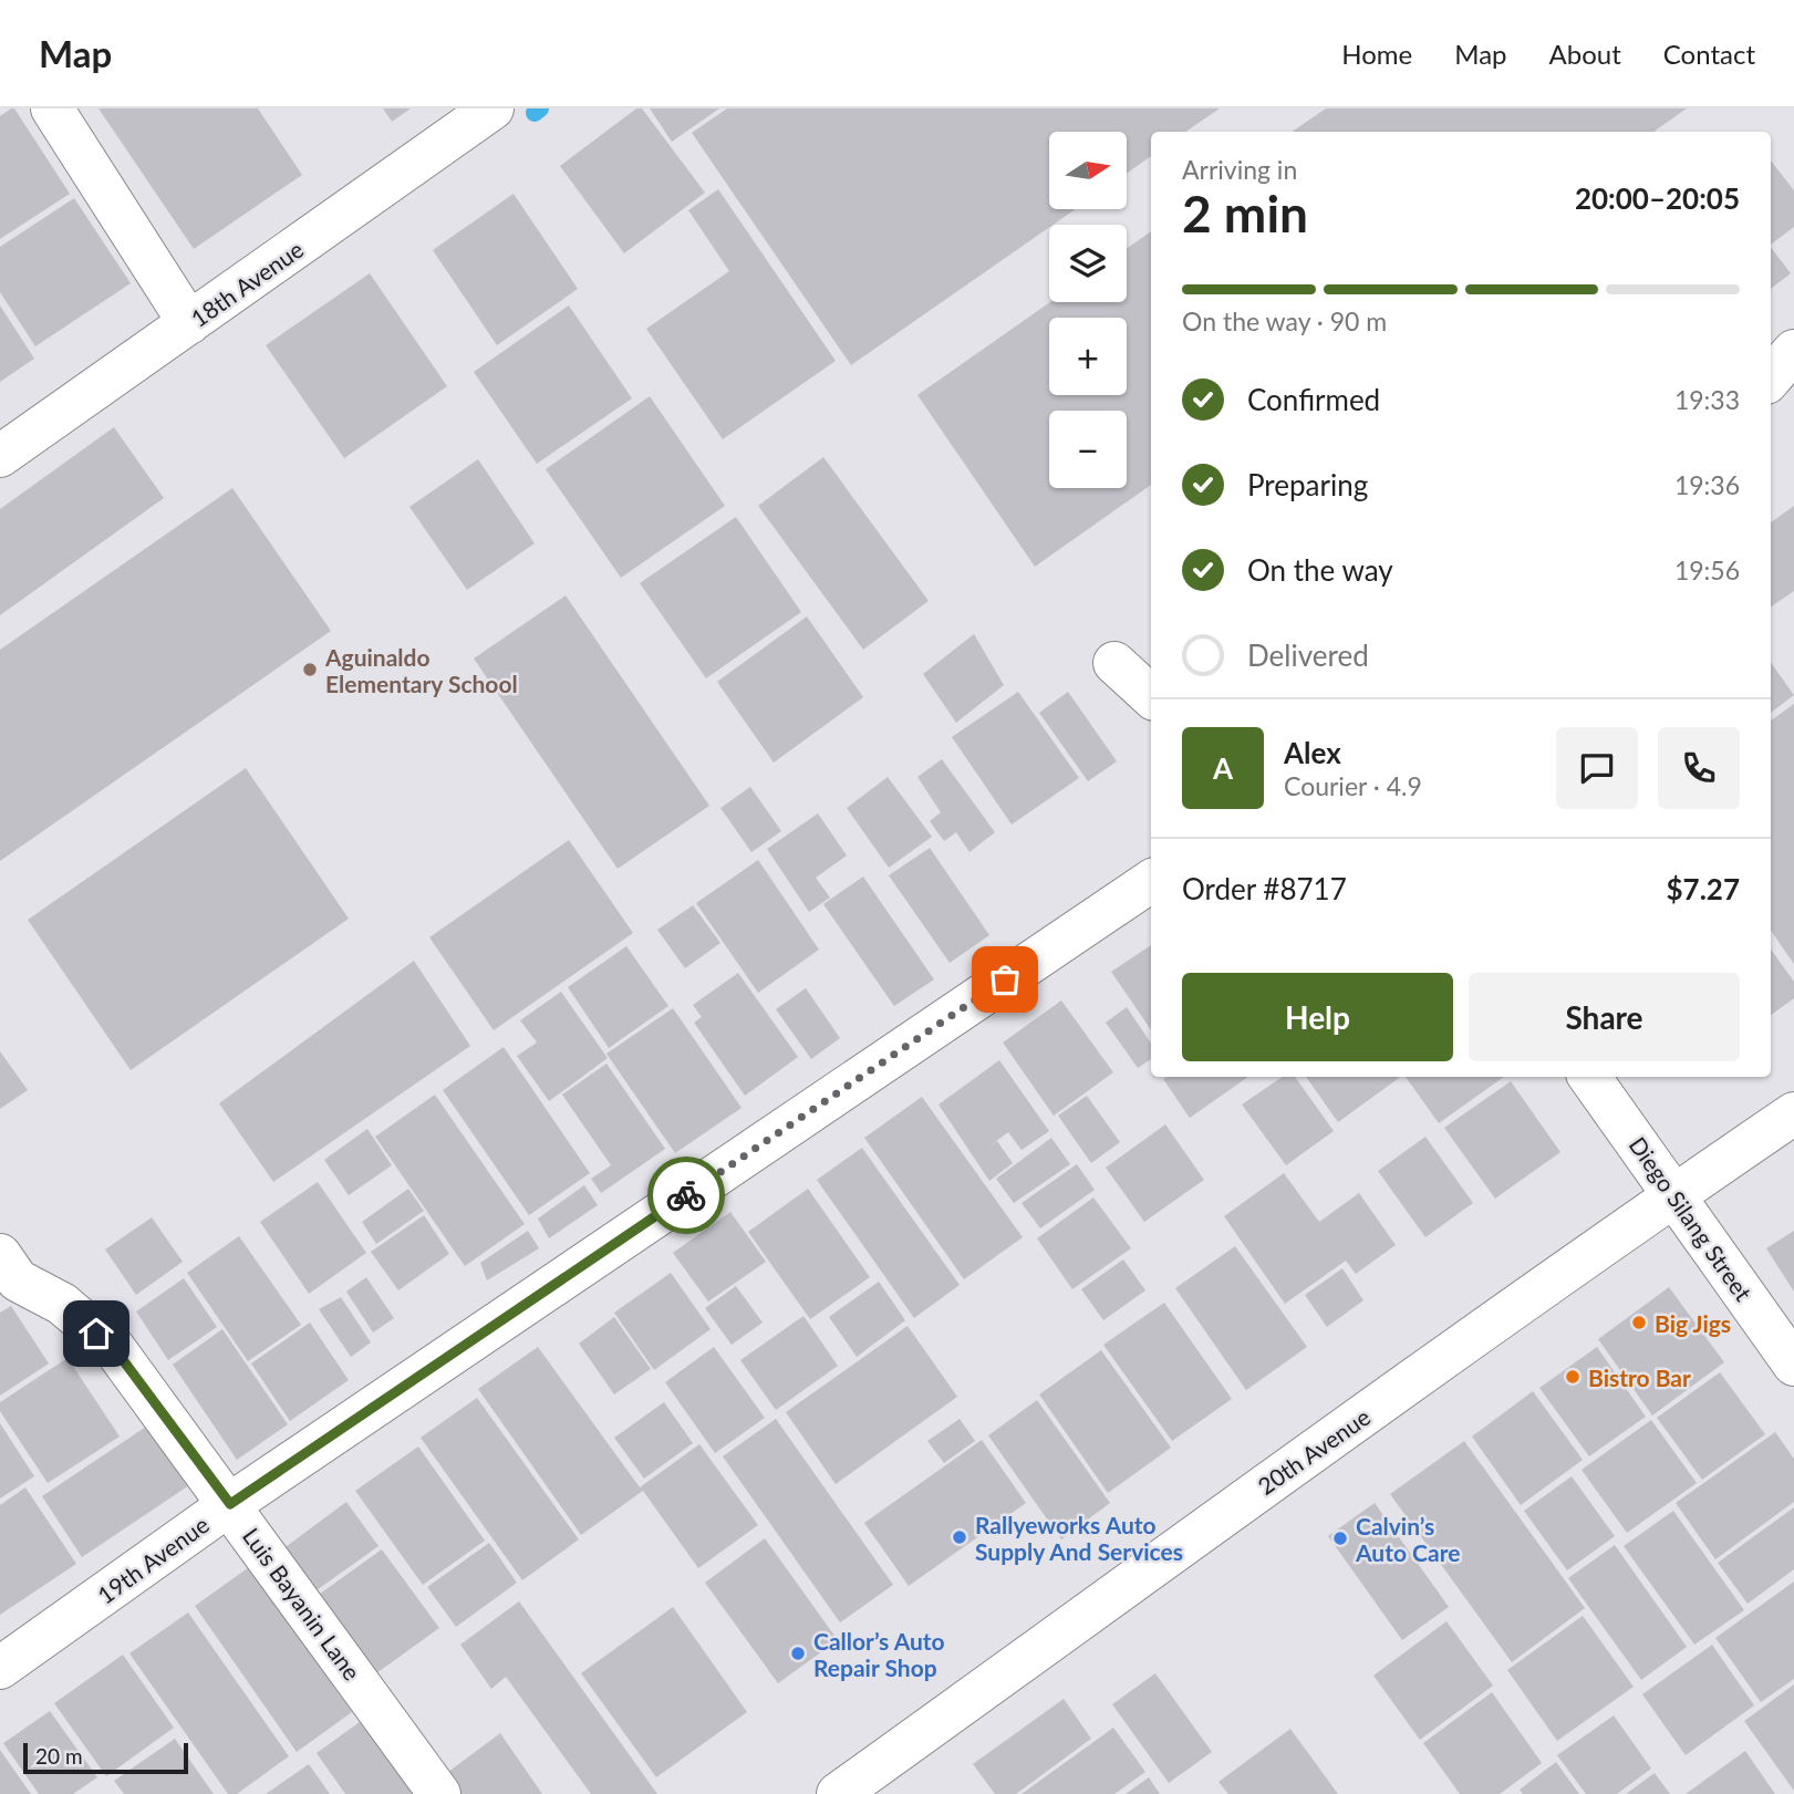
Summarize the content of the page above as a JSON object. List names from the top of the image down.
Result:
{
  "streets": {
    "street": [
      "18th Avenue",
      "Diego Silang Street",
      "20th Avenue",
      "19th Avenue",
      "Luis Bayanin Lane"
    ]
  },
  "crossings": [
    ["Diego Silang Street", "20th Avenue"],
    ["19th Avenue", "Luis Bayanin Lane"]
  ],
  "places": [
    "Aguinaldo Elementary School",
    "Big Jigs",
    "Bistro Bar",
    "Rallyeworks Auto Supply And Services",
    "Calvin’s Auto Care",
    "Callor’s Auto Repair Shop"
  ],
  "scale_bar": "20 m",
  "north": "right",
  "page": {
    "header": "Map",
    "nav": [
      "Home",
      "Map",
      "About",
      "Contact"
    ],
    "map_buttons": ["+", "−"],
    "heading": ["2 min", "Arriving in", "20:00–20:05"],
    "panel": [
      "Alex",
      "Courier · 4.9",
      "Order #8717",
      "$7.27"
    ],
    "bar": "On the way · 90 m",
    "list": [
      ["Confirmed", "19:33"],
      ["Preparing", "19:36"],
      ["On the way", "19:56"],
      "Delivered"
    ],
    "round": "A",
    "buttons": ["Help", "Share"],
    "scale": "20 m"
  }
}
